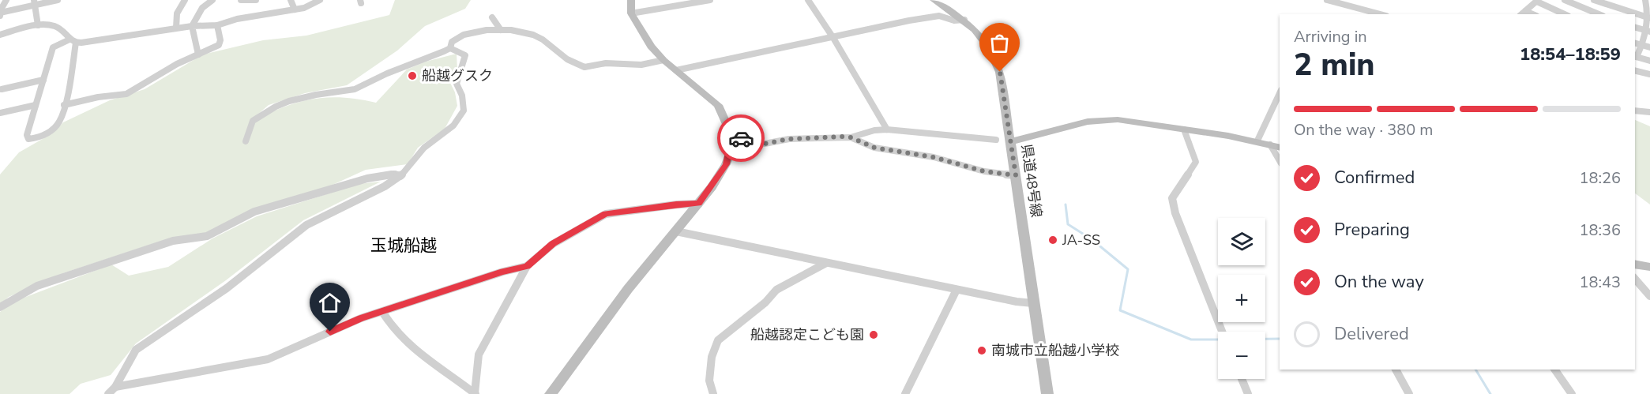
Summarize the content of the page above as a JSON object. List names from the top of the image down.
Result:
{
  "streets": {
    "street": ["県道48号線"]
  },
  "districts": ["玉城船越"],
  "places": [
    "船越グスク",
    "JA-SS",
    "船越認定こども園",
    "南城市立船越小学校"
  ],
  "page": {
    "heading": ["2 min", "Arriving in", "18:54–18:59"],
    "bar": "On the way · 380 m",
    "list": [
      ["Confirmed", "18:26"],
      ["Preparing", "18:36"],
      ["On the way", "18:43"],
      "Delivered"
    ],
    "map_buttons": ["+", "−"]
  }
}
